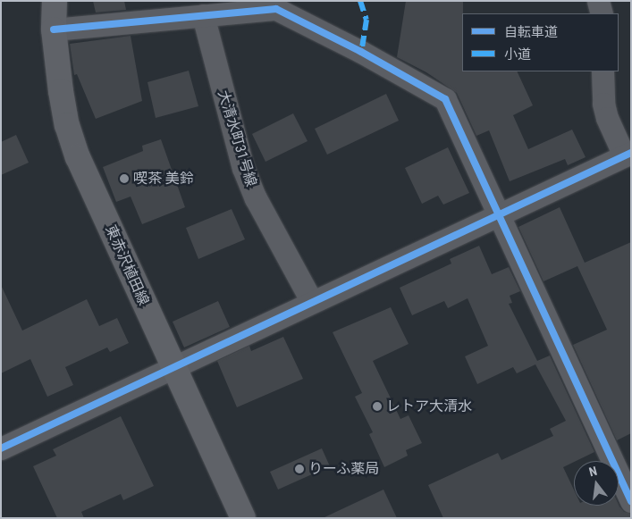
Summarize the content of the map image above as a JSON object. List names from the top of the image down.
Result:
{
  "streets": {
    "main road": ["東赤沢植田線"],
    "street": ["大清水町31号線"]
  },
  "places": ["喫茶 美鈴", "レトア大清水", "りーふ薬局"],
  "legend": ["自転車道", "小道"],
  "north": "top"
}
